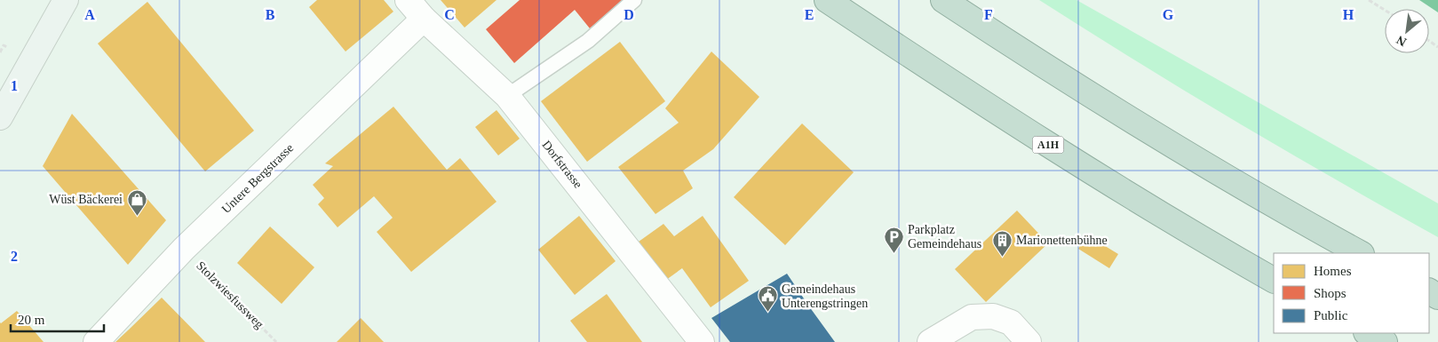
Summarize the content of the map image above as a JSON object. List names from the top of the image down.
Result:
{
  "streets": {
    "highway": ["A1H"],
    "street": ["Dorfstrasse", "Untere Bergstrasse"],
    "path": ["Stolzwiesfussweg"]
  },
  "crossings": [
    ["Dorfstrasse", "Untere Bergstrasse"],
    ["Untere Bergstrasse", "Stolzwiesfussweg"]
  ],
  "places": {
    "shop": ["Wüst Bäckerei"],
    "parking": ["Parkplatz Gemeindehaus"],
    "building": ["Marionettenbühne"],
    "public building": ["Gemeindehaus Unterengstringen"]
  },
  "legend": ["Homes", "Shops", "Public"],
  "scale_bar": "20 m",
  "north": "bottom left",
  "grid": {
    "columns": [
      "A",
      "B",
      "C",
      "D",
      "E",
      "F",
      "G",
      "H"
    ],
    "rows": ["1", "2"]
  }
}
